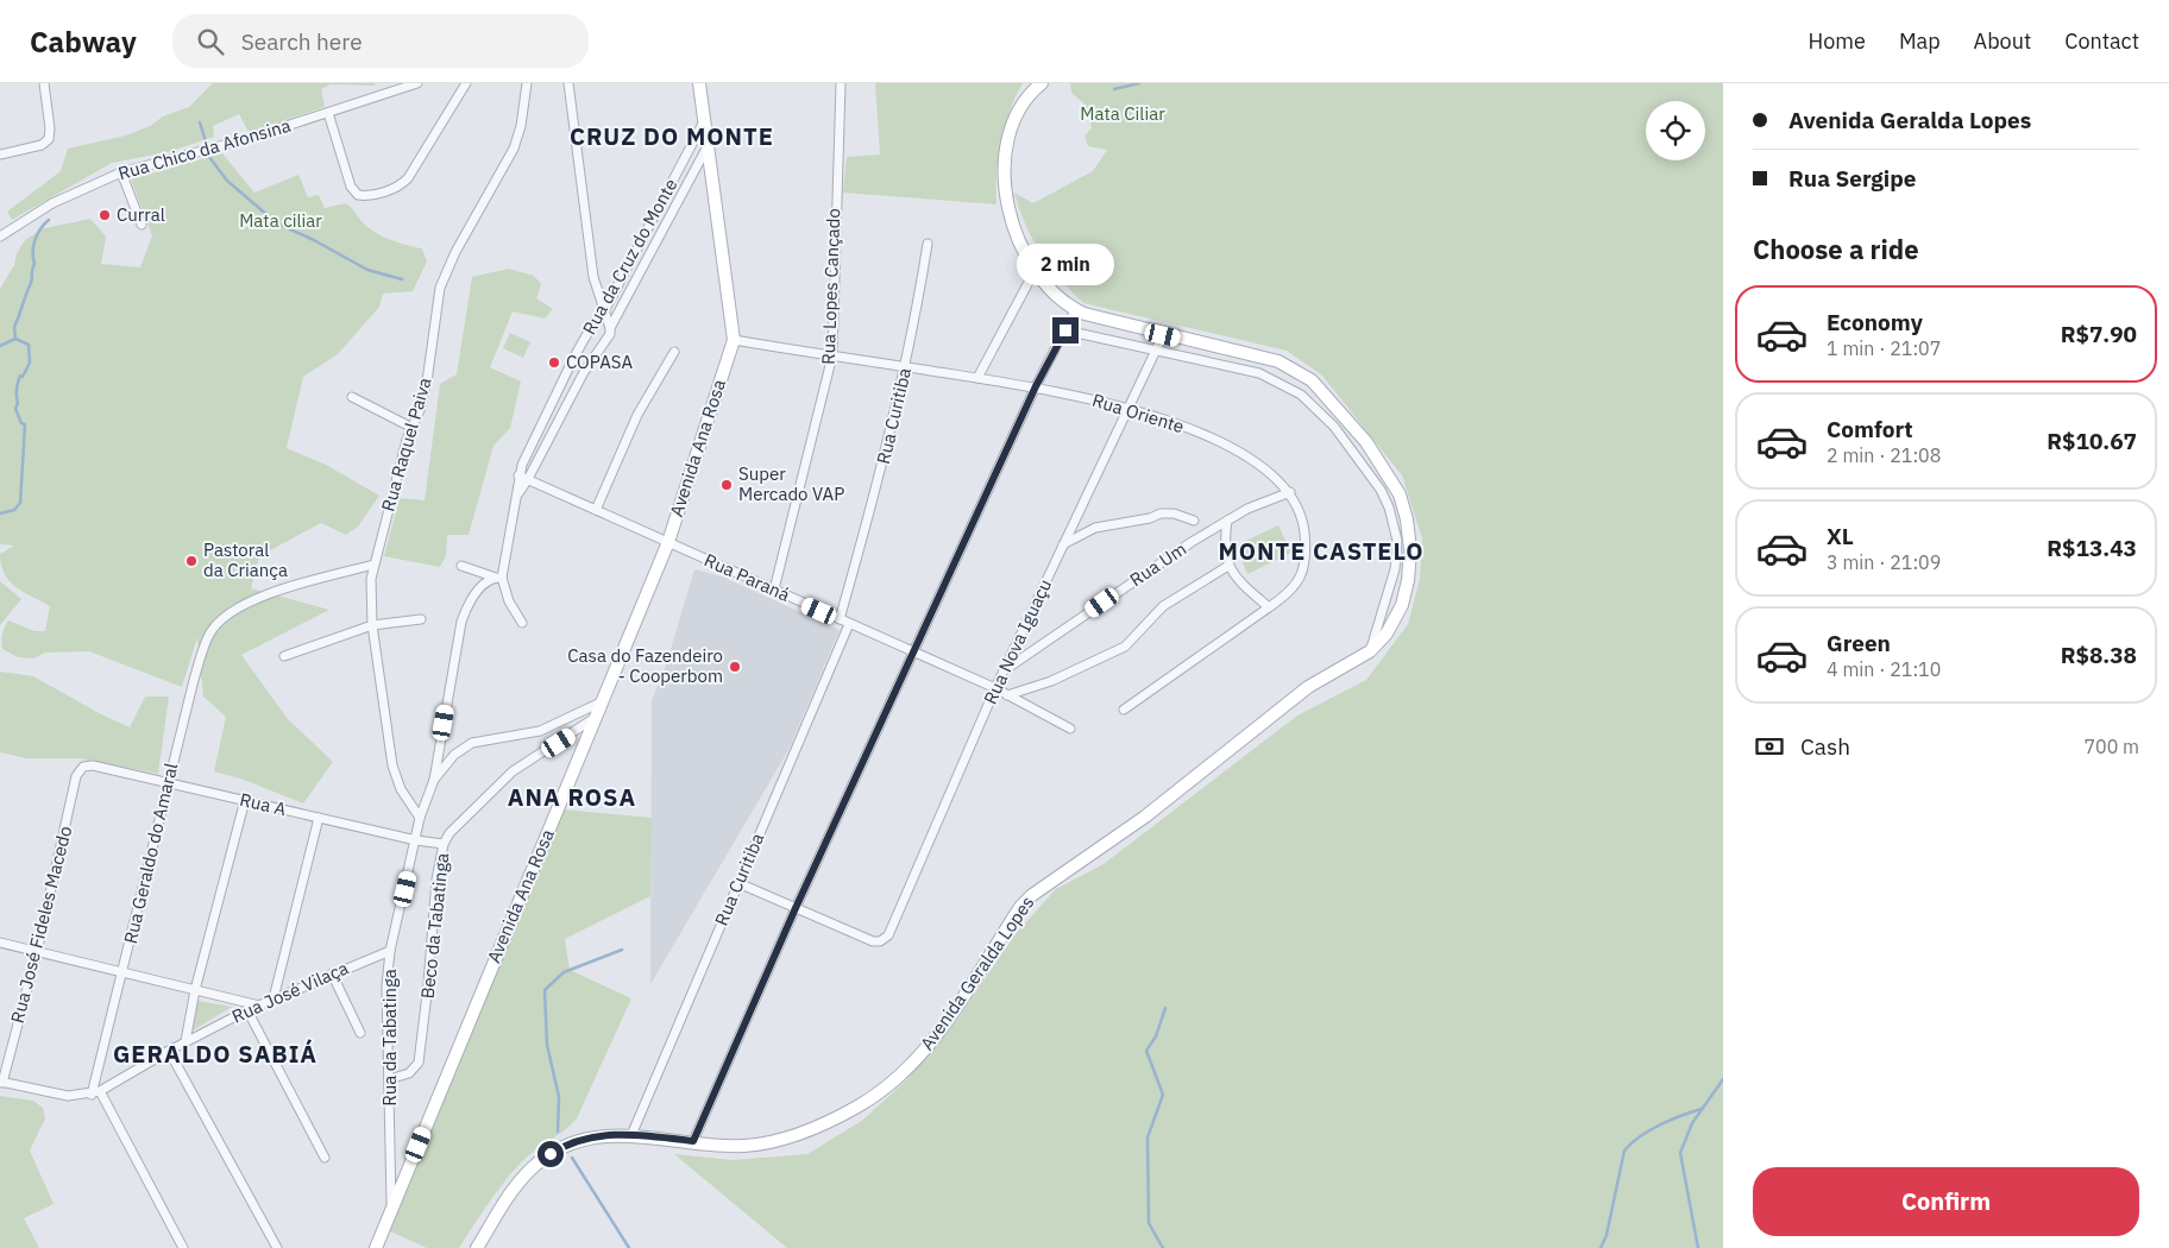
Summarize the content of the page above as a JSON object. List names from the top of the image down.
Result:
{
  "streets": {
    "main road": ["Avenida Ana Rosa", "Avenida Geralda Lopes"],
    "street": [
      "Rua Chico da Afonsina",
      "Rua da Cruz do Monte",
      "Rua Lopes Cançado",
      "Rua Oriente",
      "Rua Curitiba",
      "Rua Raquel Paiva",
      "Rua Um",
      "Rua Paraná",
      "Rua Nova Iguaçu",
      "Rua A",
      "Rua Geraldo do Amaral",
      "Rua José Fideles Macedo",
      "Beco da Tabatinga",
      "Rua José Vilaça",
      "Rua da Tabatinga"
    ]
  },
  "crossings": [
    ["Rua da Cruz do Monte", "Rua Paraná"],
    ["Rua Lopes Cançado", "Rua Oriente"],
    ["Rua Lopes Cançado", "Rua Paraná"],
    ["Rua Oriente", "Rua Curitiba"],
    ["Rua Oriente", "Avenida Ana Rosa"],
    ["Rua Oriente", "Rua Um"],
    ["Rua Oriente", "Rua Nova Iguaçu"],
    ["Rua Curitiba", "Rua Paraná"],
    ["Rua Curitiba", "Avenida Geralda Lopes"],
    ["Rua Raquel Paiva", "Rua Geraldo do Amaral"],
    ["Rua Raquel Paiva", "Rua da Tabatinga"],
    ["Avenida Ana Rosa", "Rua Paraná"],
    ["Avenida Ana Rosa", "Beco da Tabatinga"],
    ["Avenida Ana Rosa", "Rua da Tabatinga"],
    ["Rua Um", "Rua Nova Iguaçu"],
    ["Rua Paraná", "Rua Nova Iguaçu"],
    ["Rua Nova Iguaçu", "Avenida Geralda Lopes"],
    ["Rua A", "Rua Geraldo do Amaral"],
    ["Rua A", "Rua José Fideles Macedo"],
    ["Rua A", "Beco da Tabatinga"],
    ["Rua A", "Rua da Tabatinga"],
    ["Rua Geraldo do Amaral", "Rua José Vilaça"],
    ["Beco da Tabatinga", "Rua da Tabatinga"],
    ["Rua José Vilaça", "Rua da Tabatinga"]
  ],
  "districts": [
    "CRUZ DO MONTE",
    "MONTE CASTELO",
    "ANA ROSA",
    "GERALDO SABIÁ"
  ],
  "parks": ["Mata Ciliar", "Mata ciliar"],
  "places": [
    "Curral",
    "COPASA",
    "Super Mercado VAP",
    "Pastoral da Criança",
    "Casa do Fazendeiro - Cooperbom"
  ],
  "page": {
    "header": "Cabway",
    "search": "Search here",
    "nav": [
      "Home",
      "Map",
      "About",
      "Contact"
    ],
    "banner": ["Avenida Geralda Lopes", "Rua Sergipe"],
    "heading": "Choose a ride",
    "bubble": "2 min",
    "list": [
      {
        "name": "Economy",
        "note": "1 min · 21:07",
        "value": "R$7.90"
      },
      {
        "name": "Comfort",
        "note": "2 min · 21:08",
        "value": "R$10.67"
      },
      {
        "name": "XL",
        "note": "3 min · 21:09",
        "value": "R$13.43"
      },
      {
        "name": "Green",
        "note": "4 min · 21:10",
        "value": "R$8.38"
      }
    ],
    "pay": ["Cash", "700 m"],
    "buttons": "Confirm"
  }
}
